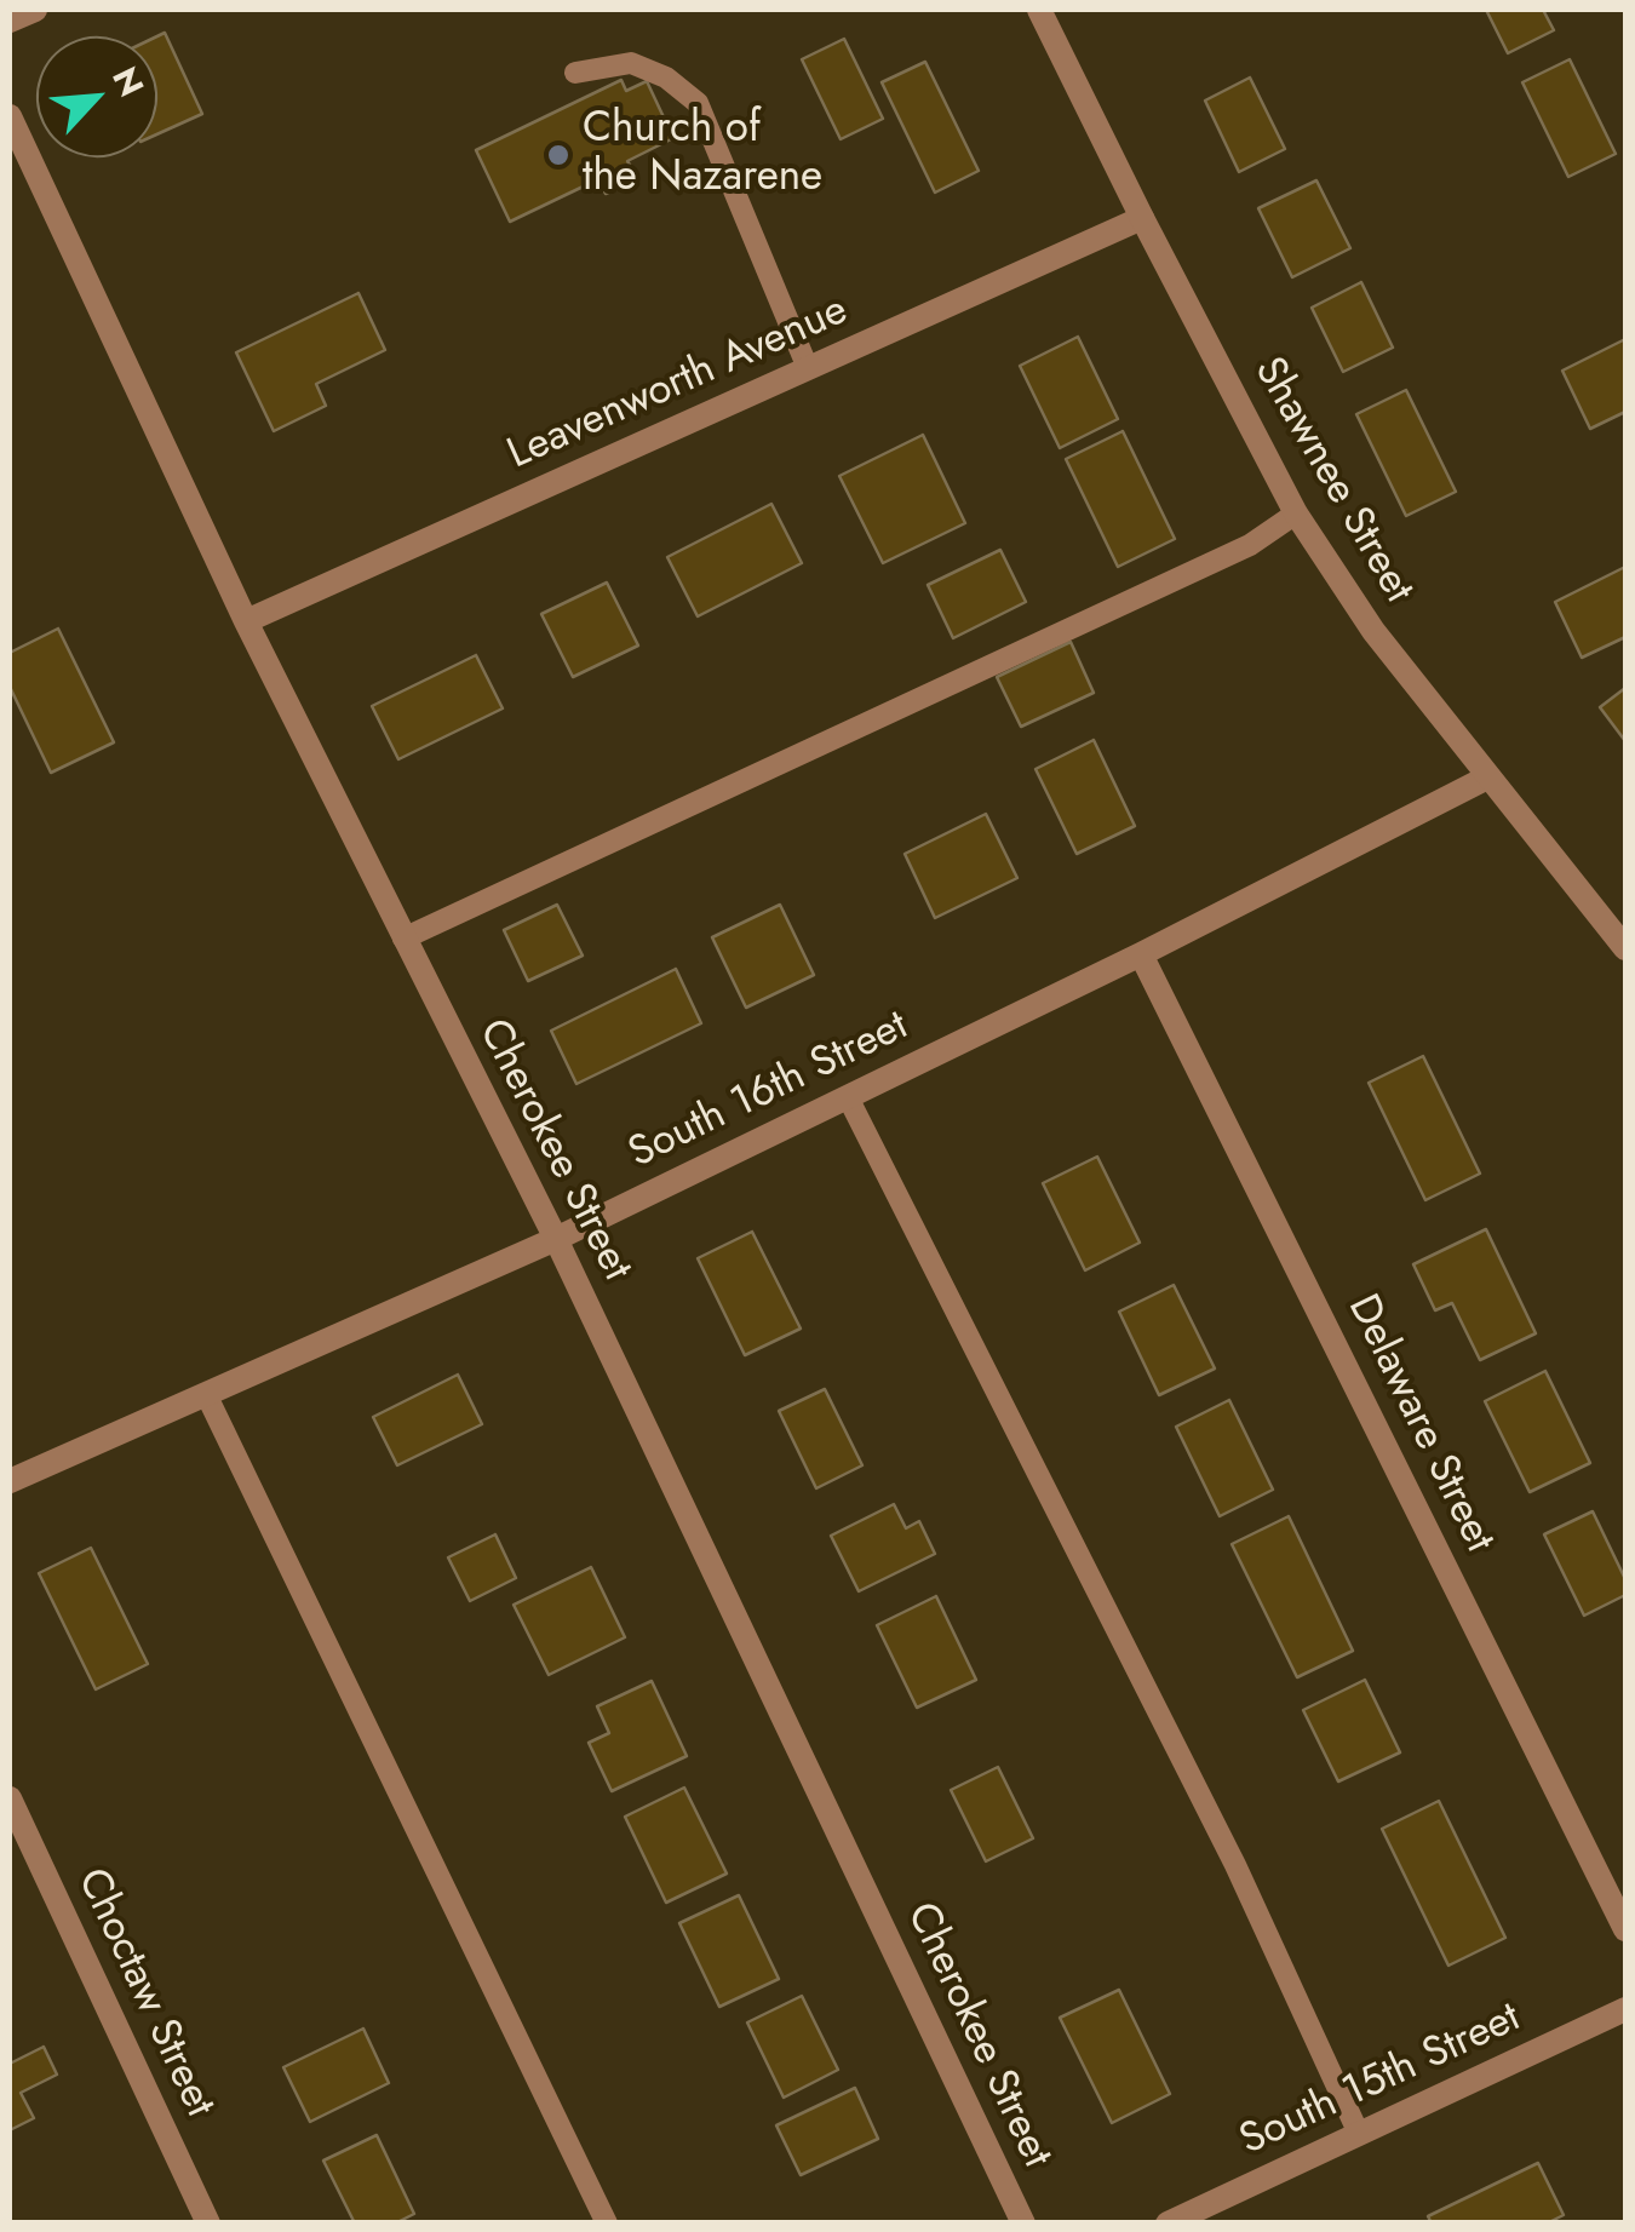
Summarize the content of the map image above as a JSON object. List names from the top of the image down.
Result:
{
  "streets": {
    "street": [
      "Leavenworth Avenue",
      "Shawnee Street",
      "South 16th Street",
      "Cherokee Street",
      "Delaware Street",
      "Choctaw Street",
      "South 15th Street"
    ]
  },
  "crossings": [
    ["Leavenworth Avenue", "Shawnee Street"],
    ["Leavenworth Avenue", "Cherokee Street"],
    ["Shawnee Street", "South 16th Street"],
    ["South 16th Street", "Cherokee Street"],
    ["South 16th Street", "Delaware Street"]
  ],
  "places": ["Church of the Nazarene"],
  "north": "top right"
}
